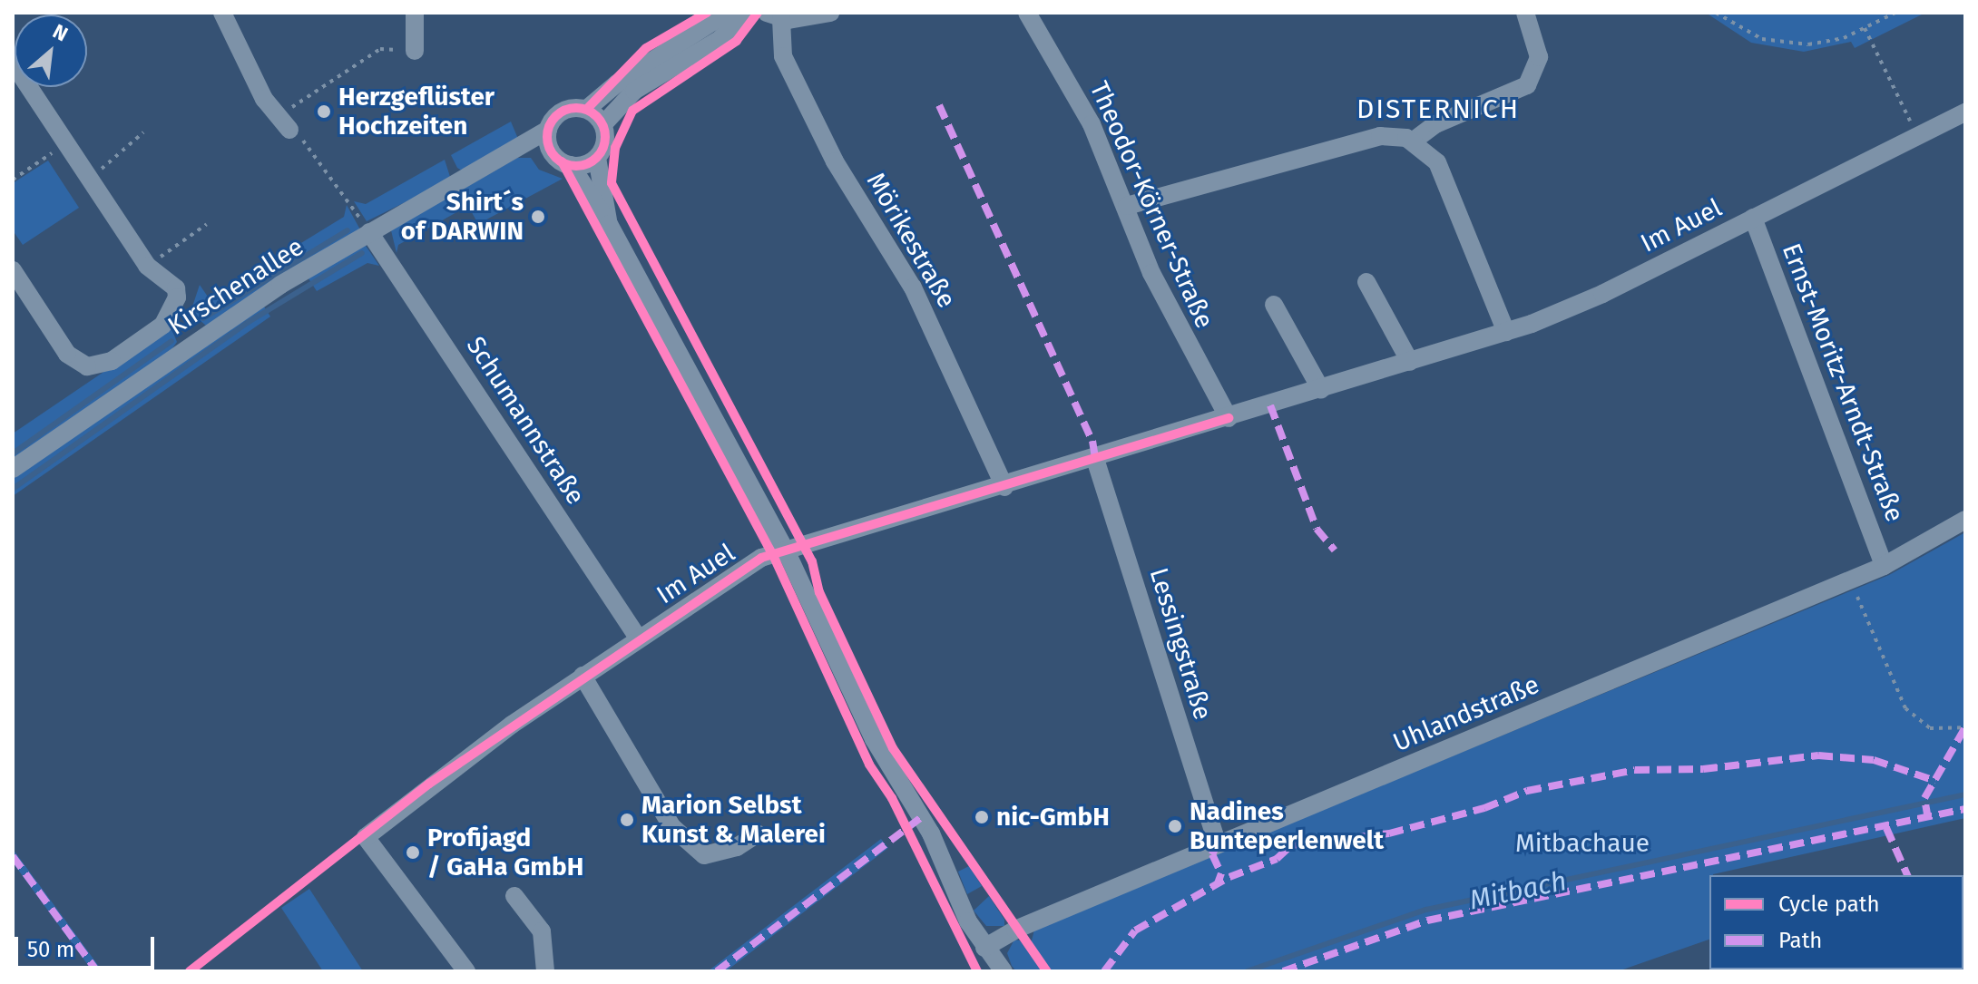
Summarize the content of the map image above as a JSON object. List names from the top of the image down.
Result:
{
  "streets": {
    "street": [
      "Theodor-Körner-Straße",
      "Im Auel",
      "Mörikestraße",
      "Kirschenallee",
      "Ernst-Moritz-Arndt-Straße",
      "Schumannstraße",
      "Lessingstraße",
      "Uhlandstraße"
    ]
  },
  "crossings": [
    ["Theodor-Körner-Straße", "Im Auel"],
    ["Im Auel", "Mörikestraße"],
    ["Im Auel", "Ernst-Moritz-Arndt-Straße"],
    ["Im Auel", "Schumannstraße"],
    ["Im Auel", "Lessingstraße"],
    ["Kirschenallee", "Schumannstraße"],
    ["Ernst-Moritz-Arndt-Straße", "Uhlandstraße"],
    ["Lessingstraße", "Uhlandstraße"]
  ],
  "districts": ["DISTERNICH"],
  "water": ["Mitbach"],
  "parks": ["Mitbachaue"],
  "places": [
    "Herzgeflüster Hochzeiten",
    "Shirt´s of DARWIN",
    "nic-GmbH",
    "Marion Selbst Kunst & Malerei",
    "Nadines Bunteperlenwelt",
    "Profijagd / GaHa GmbH"
  ],
  "legend": ["Cycle path", "Path"],
  "scale_bar": "50 m",
  "north": "top right"
}
